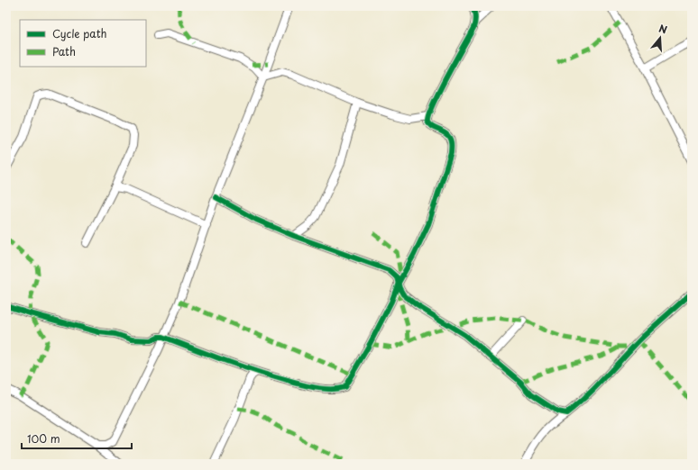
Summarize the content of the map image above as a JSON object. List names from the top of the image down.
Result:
{
  "legend": ["Cycle path", "Path"],
  "scale_bar": "100 m",
  "north": "top"
}
